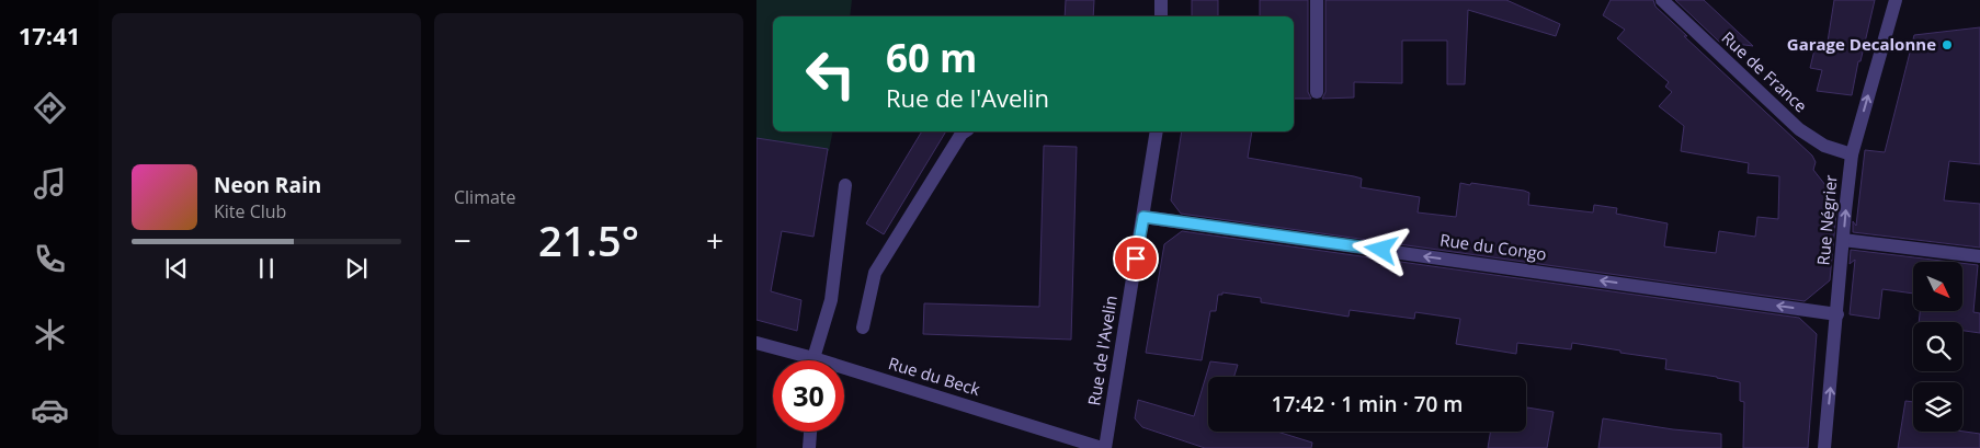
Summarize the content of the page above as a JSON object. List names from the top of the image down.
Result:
{
  "streets": {
    "street": [
      "Rue de France",
      "Rue Négrier",
      "Rue du Congo",
      "Rue de l'Avelin",
      "Rue du Beck"
    ]
  },
  "crossings": [
    ["Rue de France", "Rue Négrier"],
    ["Rue Négrier", "Rue du Congo"],
    ["Rue du Congo", "Rue de l'Avelin"],
    ["Rue de l'Avelin", "Rue du Beck"]
  ],
  "one_way": ["Rue Négrier", "Rue du Congo"],
  "places": ["Garage Decalonne"],
  "north": "bottom right",
  "page": {
    "tabs": "17:41",
    "tile": "Climate",
    "turn": ["60 m", "Rue de l'Avelin"],
    "song": ["Neon Rain", "Kite Club"],
    "heat": ["−", "21.5°", "+"],
    "limit": "30",
    "trip": "17:42 · 1 min · 70 m"
  }
}
